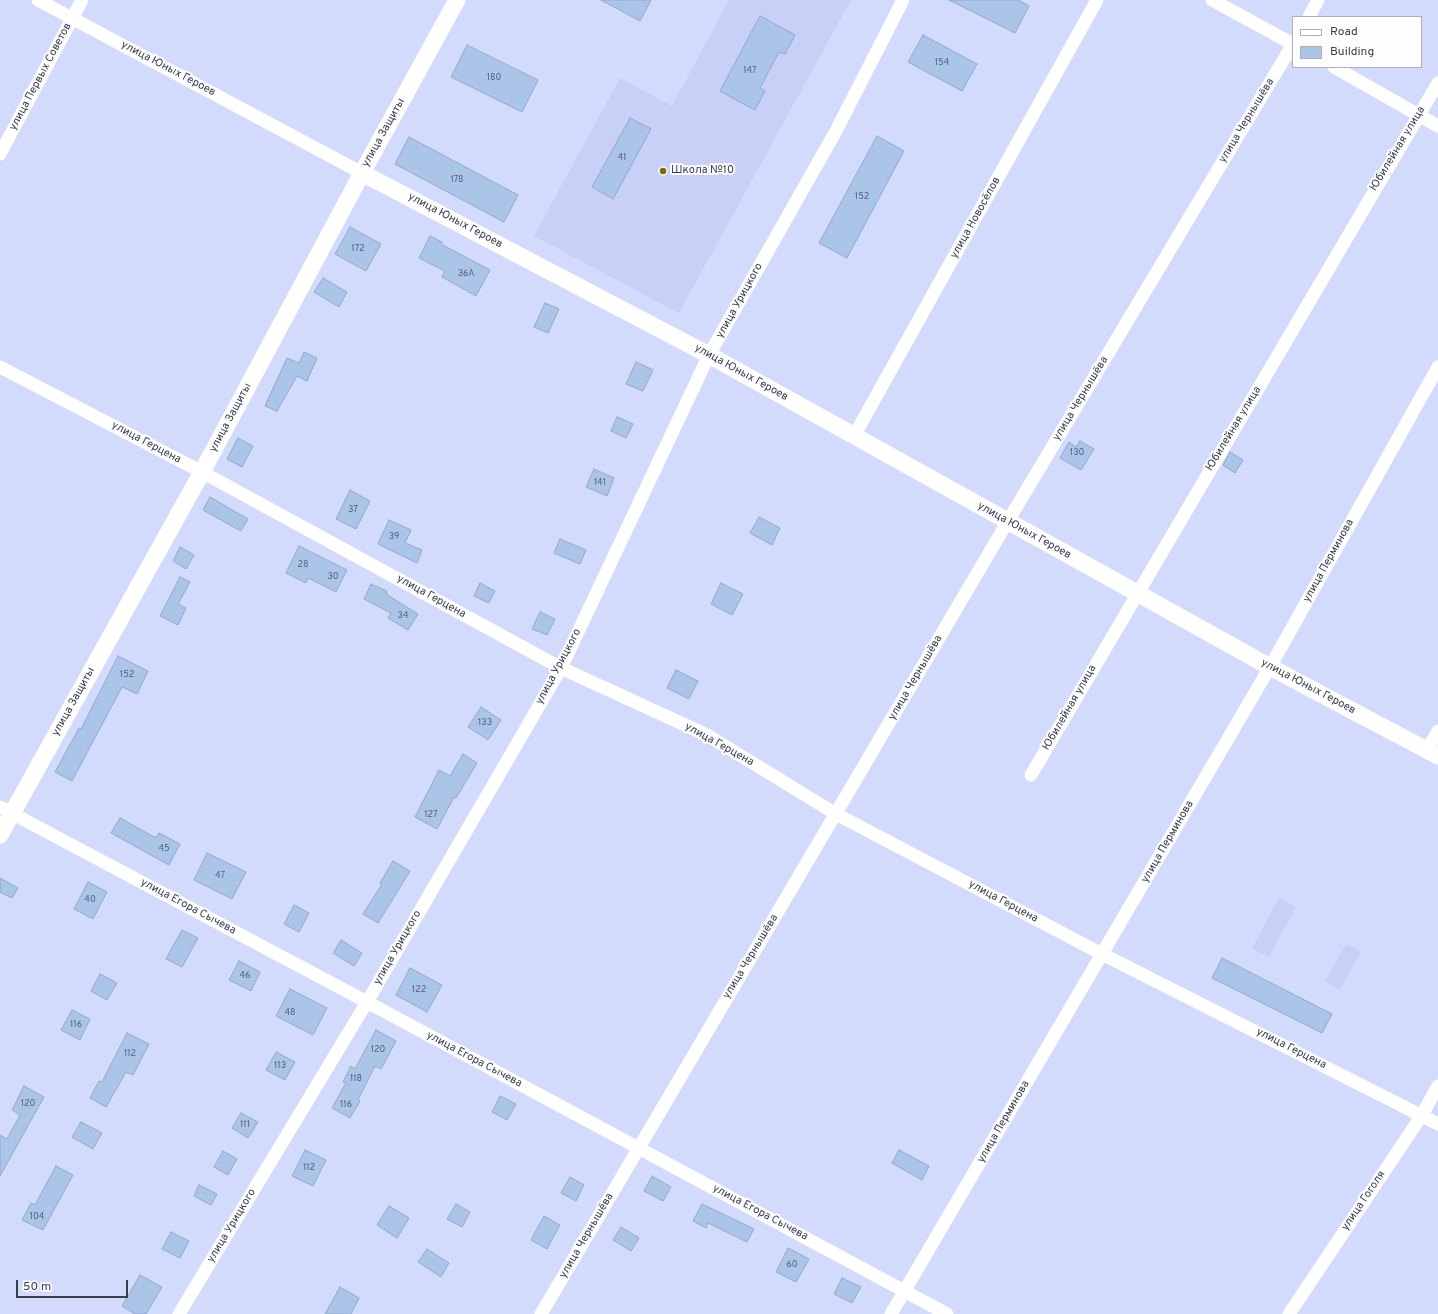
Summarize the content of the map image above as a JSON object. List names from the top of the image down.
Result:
{
  "streets": {
    "street": [
      "улица Юных Героев",
      "улица Первых Советов",
      "улица Чернышёва",
      "улица Защиты",
      "Юбилейная улица",
      "улица Новосёлов",
      "улица Урицкого",
      "улица Герцена",
      "улица Перминова",
      "улица Егора Сычева",
      "улица Гоголя"
    ]
  },
  "crossings": [
    ["улица Юных Героев", "улица Первых Советов"],
    ["улица Юных Героев", "улица Чернышёва"],
    ["улица Юных Героев", "улица Защиты"],
    ["улица Юных Героев", "Юбилейная улица"],
    ["улица Юных Героев", "улица Новосёлов"],
    ["улица Юных Героев", "улица Урицкого"],
    ["улица Юных Героев", "улица Перминова"],
    ["улица Чернышёва", "улица Герцена"],
    ["улица Чернышёва", "улица Егора Сычева"],
    ["улица Защиты", "улица Герцена"],
    ["улица Защиты", "улица Егора Сычева"],
    ["улица Урицкого", "улица Герцена"],
    ["улица Урицкого", "улица Егора Сычева"],
    ["улица Герцена", "улица Перминова"],
    ["улица Герцена", "улица Гоголя"],
    ["улица Перминова", "улица Егора Сычева"]
  ],
  "places": ["Школа №10"],
  "house_numbers": [
    "154",
    "147",
    "180",
    "41",
    "178",
    "152",
    "172",
    "36А",
    "130",
    "141",
    "37",
    "39",
    "28",
    "30",
    "34",
    "152",
    "133",
    "127",
    "45",
    "47",
    "40",
    "46",
    "122",
    "48",
    "116",
    "120",
    "112",
    "113",
    "118",
    "120",
    "116",
    "111",
    "112",
    "104",
    "60"
  ],
  "legend": ["Road", "Building"],
  "scale_bar": "50 m"
}
